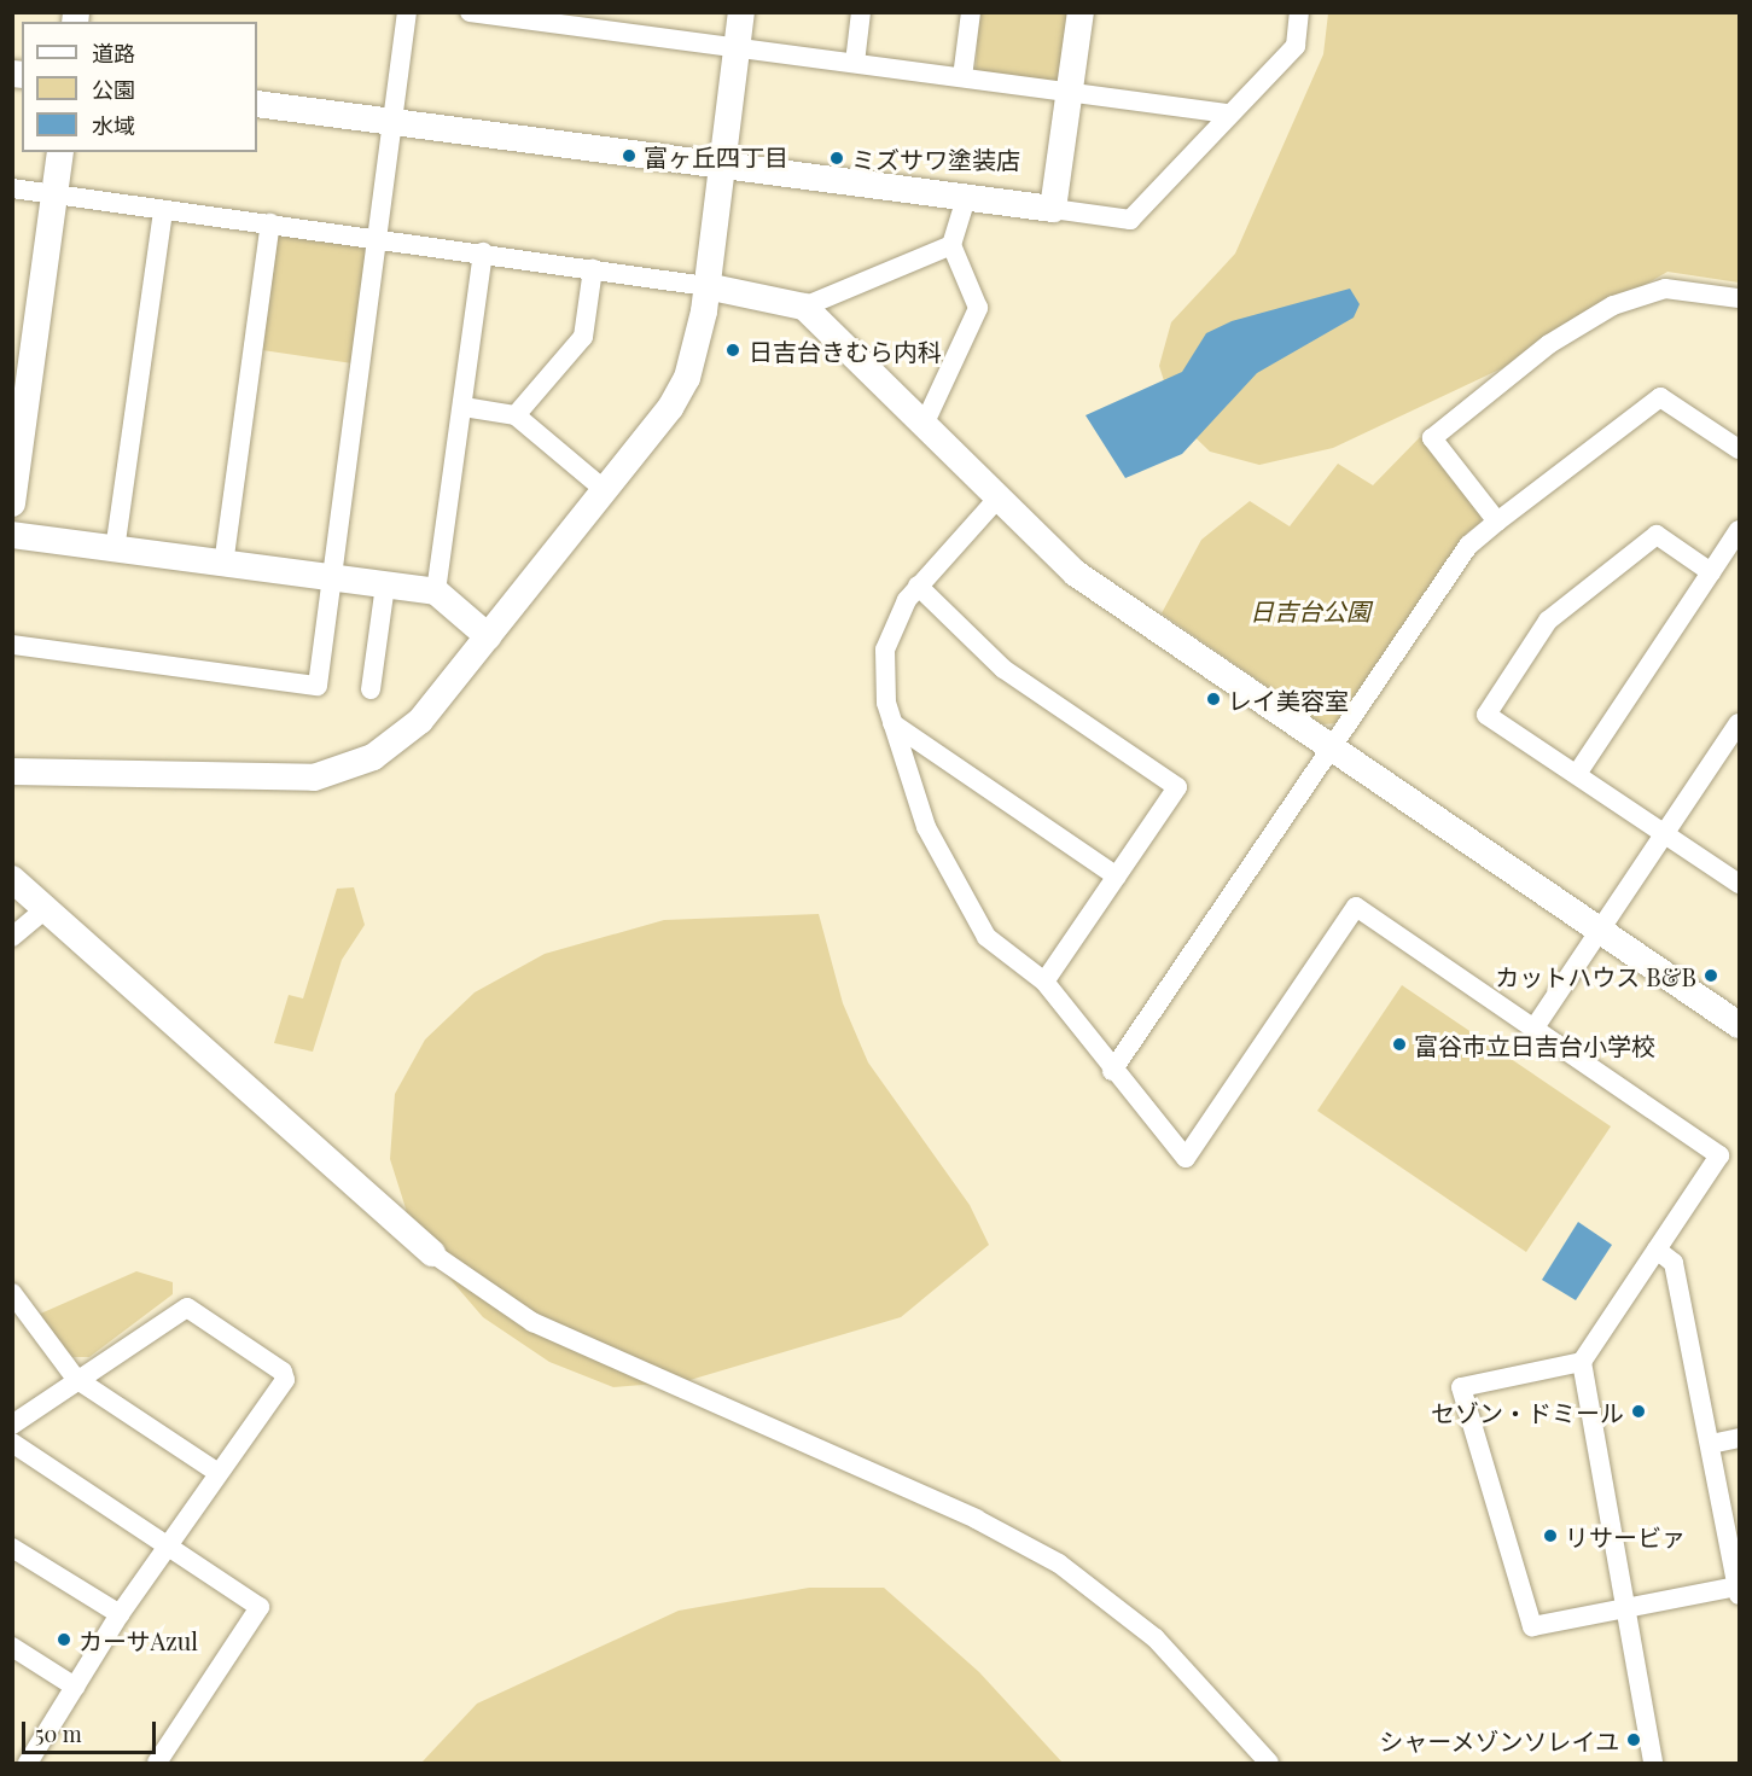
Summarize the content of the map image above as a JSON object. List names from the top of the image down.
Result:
{
  "parks": ["日吉台公園"],
  "places": [
    "富ヶ丘四丁目",
    "ミズサワ塗装店",
    "日吉台きむら内科",
    "レイ美容室",
    "カットハウス B&B",
    "富谷市立日吉台小学校",
    "セゾン・ドミール",
    "リサービァ",
    "カーサAzul",
    "シャーメゾンソレイユ"
  ],
  "legend": ["道路", "公園", "水域"],
  "scale_bar": "50 m"
}
